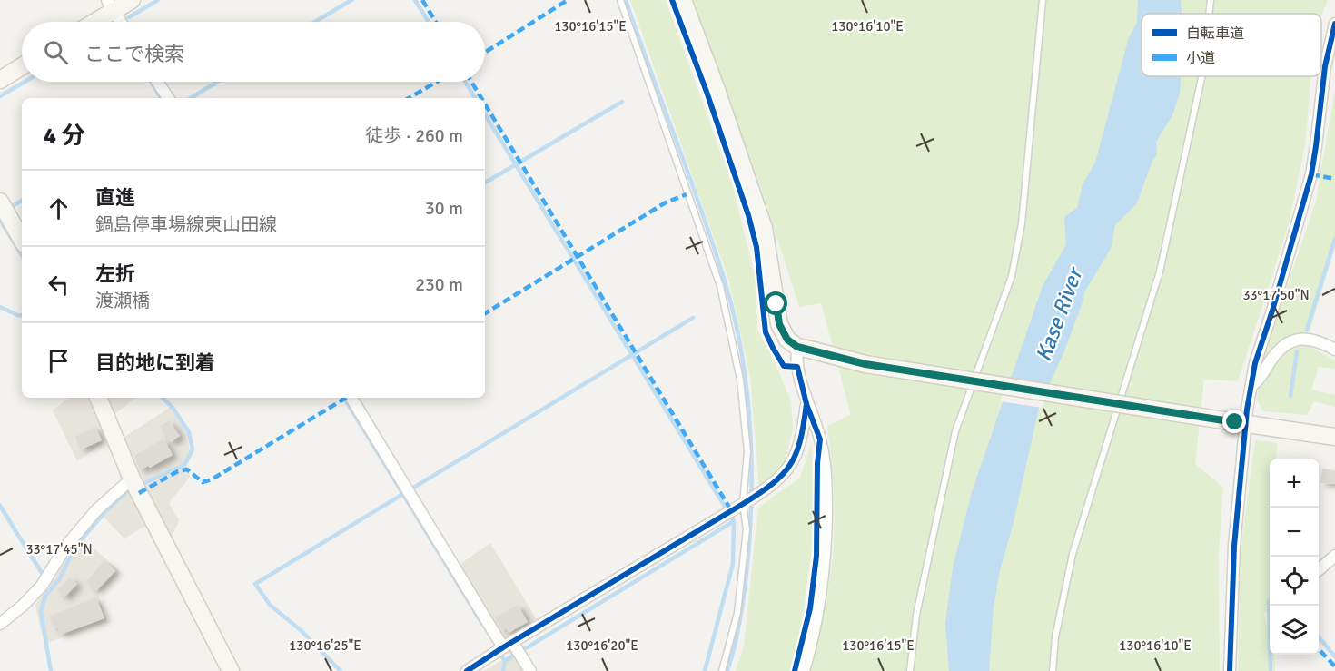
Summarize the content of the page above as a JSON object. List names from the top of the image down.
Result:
{
  "water": ["Kase River"],
  "legend": ["自転車道", "小道"],
  "page": {
    "search": "ここで検索",
    "heading": ["4 分", "徒歩 · 260 m"],
    "list": [
      ["直進", "鍋島停車場線東山田線", "30 m"],
      ["左折", "渡瀬橋", "230 m"],
      "目的地に到着"
    ],
    "map_buttons": ["+", "−"]
  },
  "coordinates": [
    "130°16'15\"E",
    "130°16'10\"E",
    "33°17'50\"N",
    "33°17'45\"N",
    "130°16'25\"E",
    "130°16'20\"E"
  ]
}
